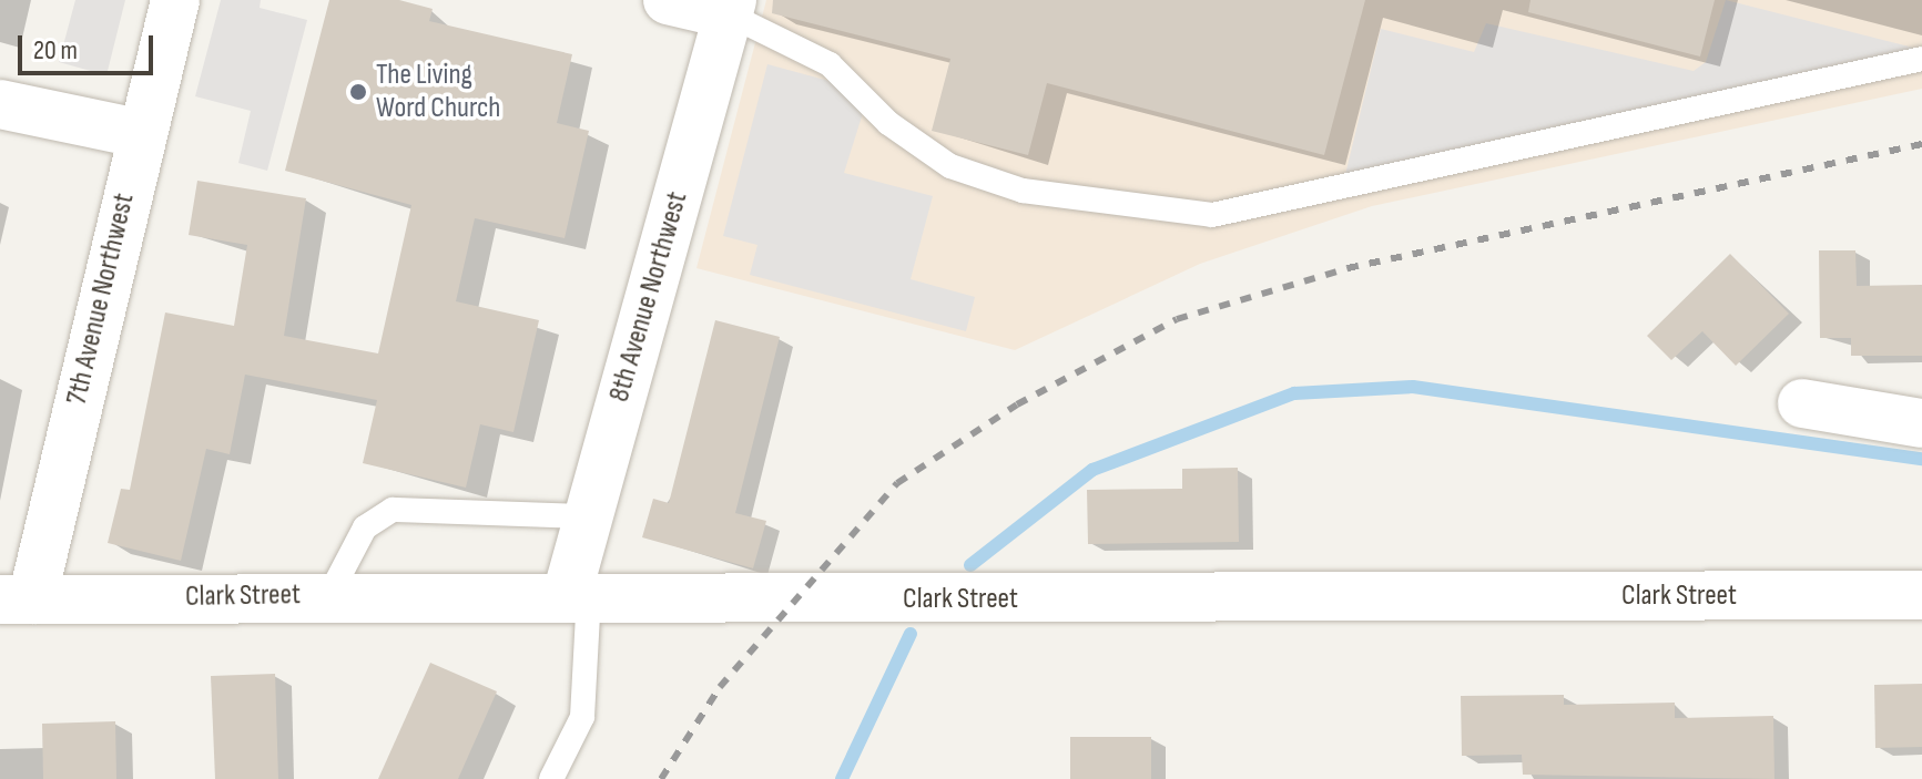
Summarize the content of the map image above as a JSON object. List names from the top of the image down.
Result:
{
  "streets": {
    "street": ["8th Avenue Northwest", "7th Avenue Northwest", "Clark Street"]
  },
  "crossings": [
    ["8th Avenue Northwest", "Clark Street"],
    ["7th Avenue Northwest", "Clark Street"]
  ],
  "places": ["The Living Word Church"],
  "scale_bar": "20 m"
}
